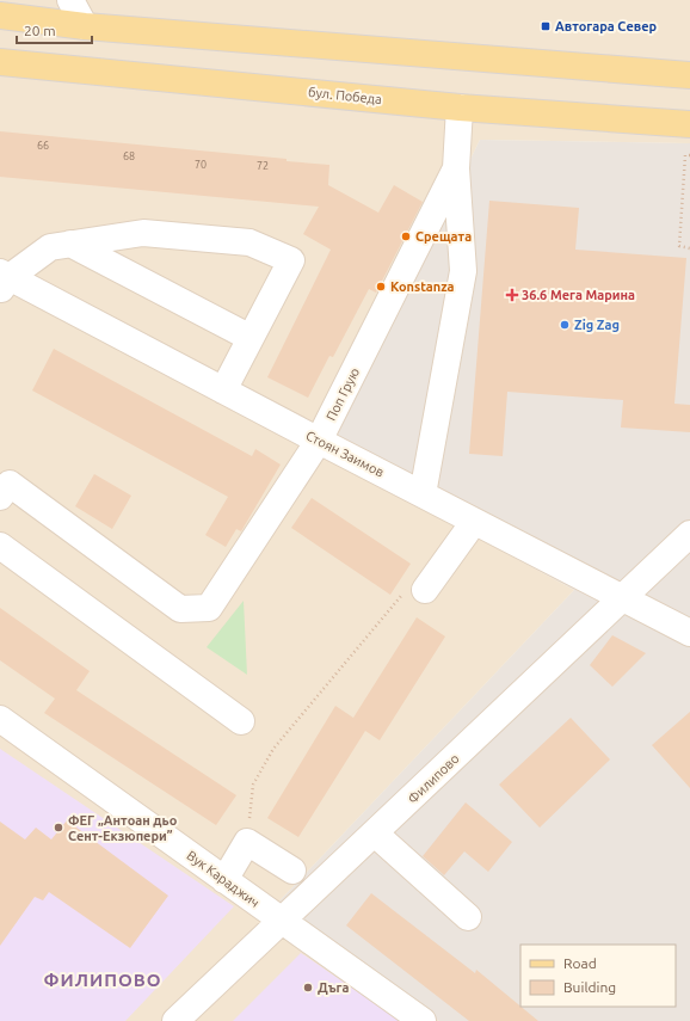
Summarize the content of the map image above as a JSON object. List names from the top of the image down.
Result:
{
  "streets": {
    "main road": ["бул. Победа"],
    "street": [
      "Поп Грую",
      "Стоян Заимов",
      "Филипово",
      "Вук Караджич"
    ]
  },
  "crossings": [
    ["Поп Грую", "Стоян Заимов"],
    ["Стоян Заимов", "Филипово"],
    ["Филипово", "Вук Караджич"]
  ],
  "districts": ["ФИЛИПОВО"],
  "places": {
    "transit": ["Автогара Север"],
    "other": [
      "Срещата",
      "Konstanza",
      "Zig Zag",
      "ФЕГ „Антоан дьо Сент-Екзюпери”",
      "Дъга"
    ],
    "health": ["36.6 Мега Марина"]
  },
  "house_numbers": [
    "66",
    "68",
    "70",
    "72"
  ],
  "legend": ["Road", "Building"],
  "scale_bar": "20 m"
}
